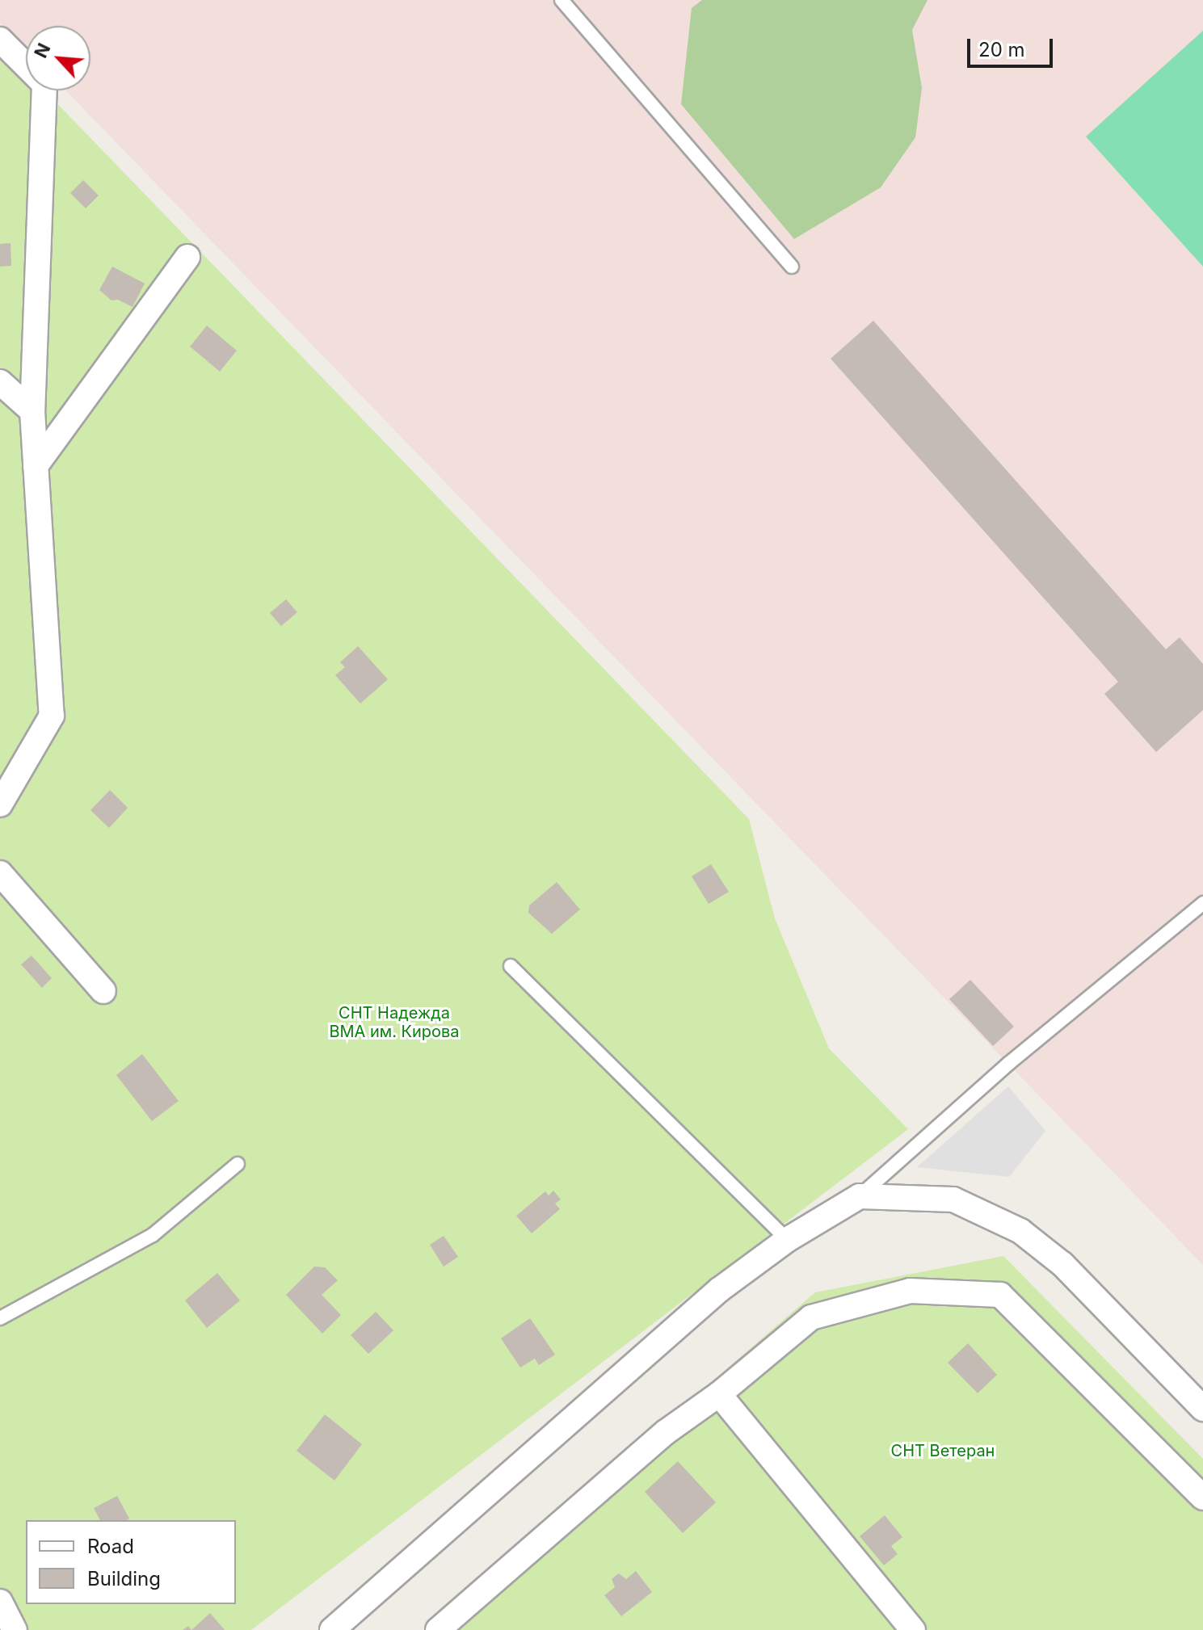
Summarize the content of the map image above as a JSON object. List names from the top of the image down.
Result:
{
  "parks": ["СНТ Надежда ВМА им. Кирова", "СНТ Ветеран"],
  "legend": ["Road", "Building"],
  "scale_bar": "20 m",
  "north": "top left"
}
